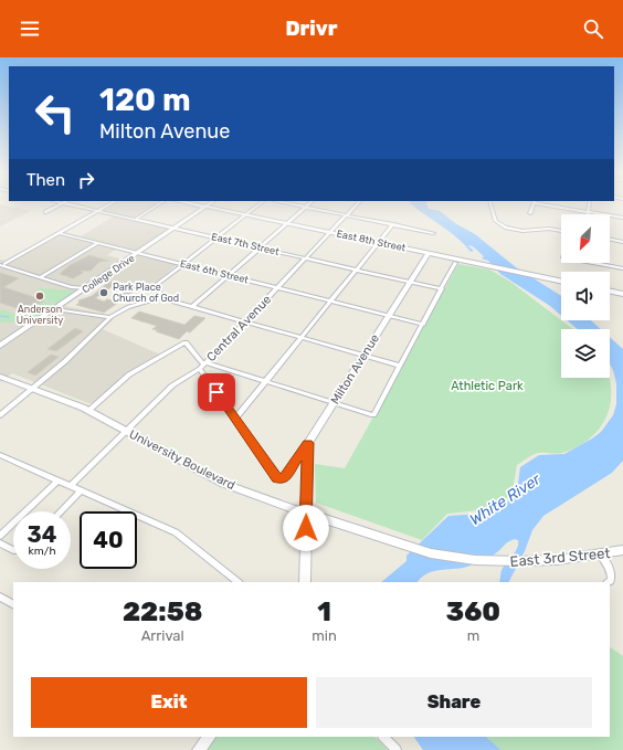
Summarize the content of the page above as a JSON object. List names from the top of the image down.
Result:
{
  "streets": {
    "main road": [
      "East 8th Street",
      "College Drive",
      "Milton Avenue",
      "University Boulevard",
      "East 3rd Street"
    ],
    "street": ["East 7th Street", "East 6th Street", "Central Avenue"]
  },
  "crossings": [
    ["East 8th Street", "College Drive"],
    ["East 8th Street", "Central Avenue"],
    ["East 8th Street", "Milton Avenue"],
    ["East 7th Street", "College Drive"],
    ["East 7th Street", "Central Avenue"],
    ["East 7th Street", "Milton Avenue"],
    ["East 6th Street", "College Drive"],
    ["East 6th Street", "Central Avenue"],
    ["East 6th Street", "Milton Avenue"],
    ["Central Avenue", "University Boulevard"],
    ["University Boulevard", "East 3rd Street"]
  ],
  "water": ["White River"],
  "parks": ["Athletic Park"],
  "places": ["Park Place Church of God", "Anderson University"],
  "north": "bottom left",
  "page": {
    "header": "Drivr",
    "turn": ["120 m", "Milton Avenue"],
    "then": "Then",
    "speed": "34 km/h",
    "limit": "40",
    "eta": [
      "22:58",
      "Arrival",
      "1",
      "min",
      "360",
      "m"
    ],
    "buttons": ["Exit", "Share"]
  }
}
